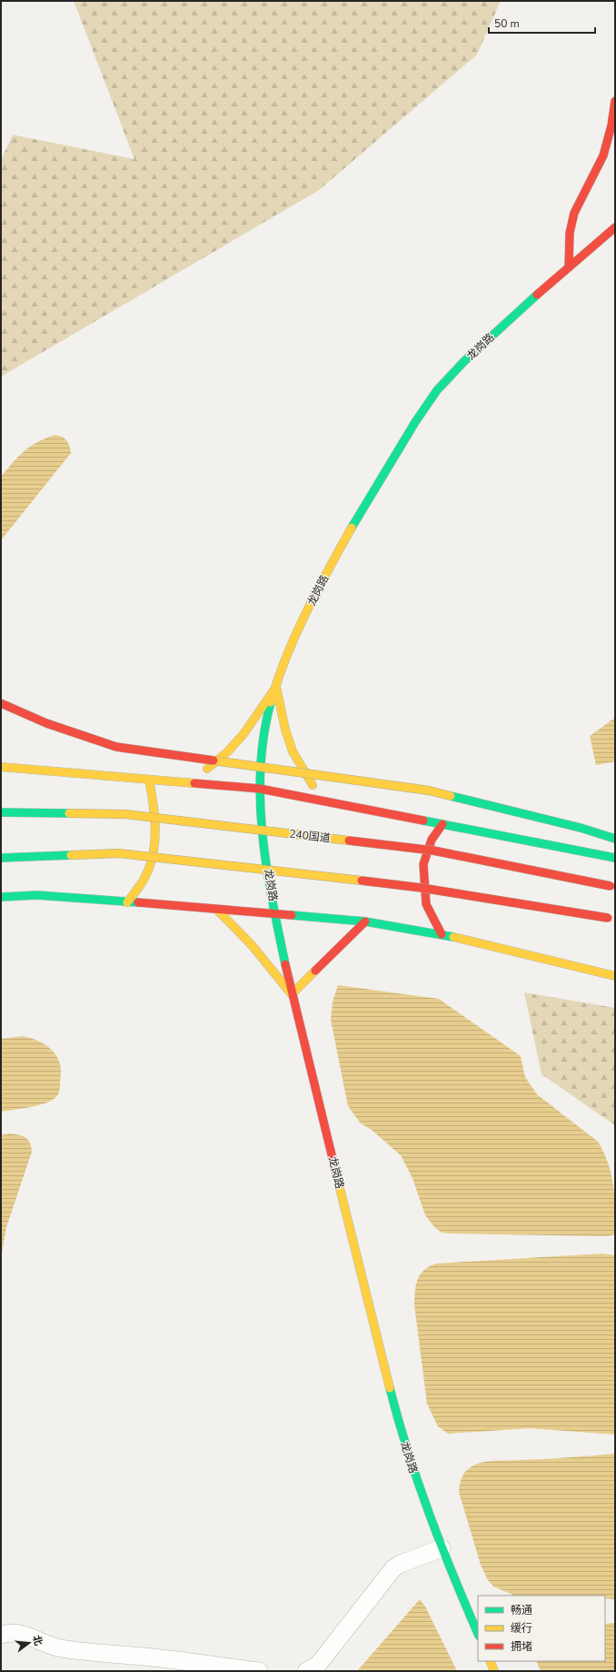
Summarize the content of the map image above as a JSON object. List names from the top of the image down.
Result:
{
  "streets": {
    "main road": ["龙岗路", "240国道"]
  },
  "legend": ["畅通", "缓行", "拥堵"],
  "scale_bar": "50 m",
  "north": "right"
}
